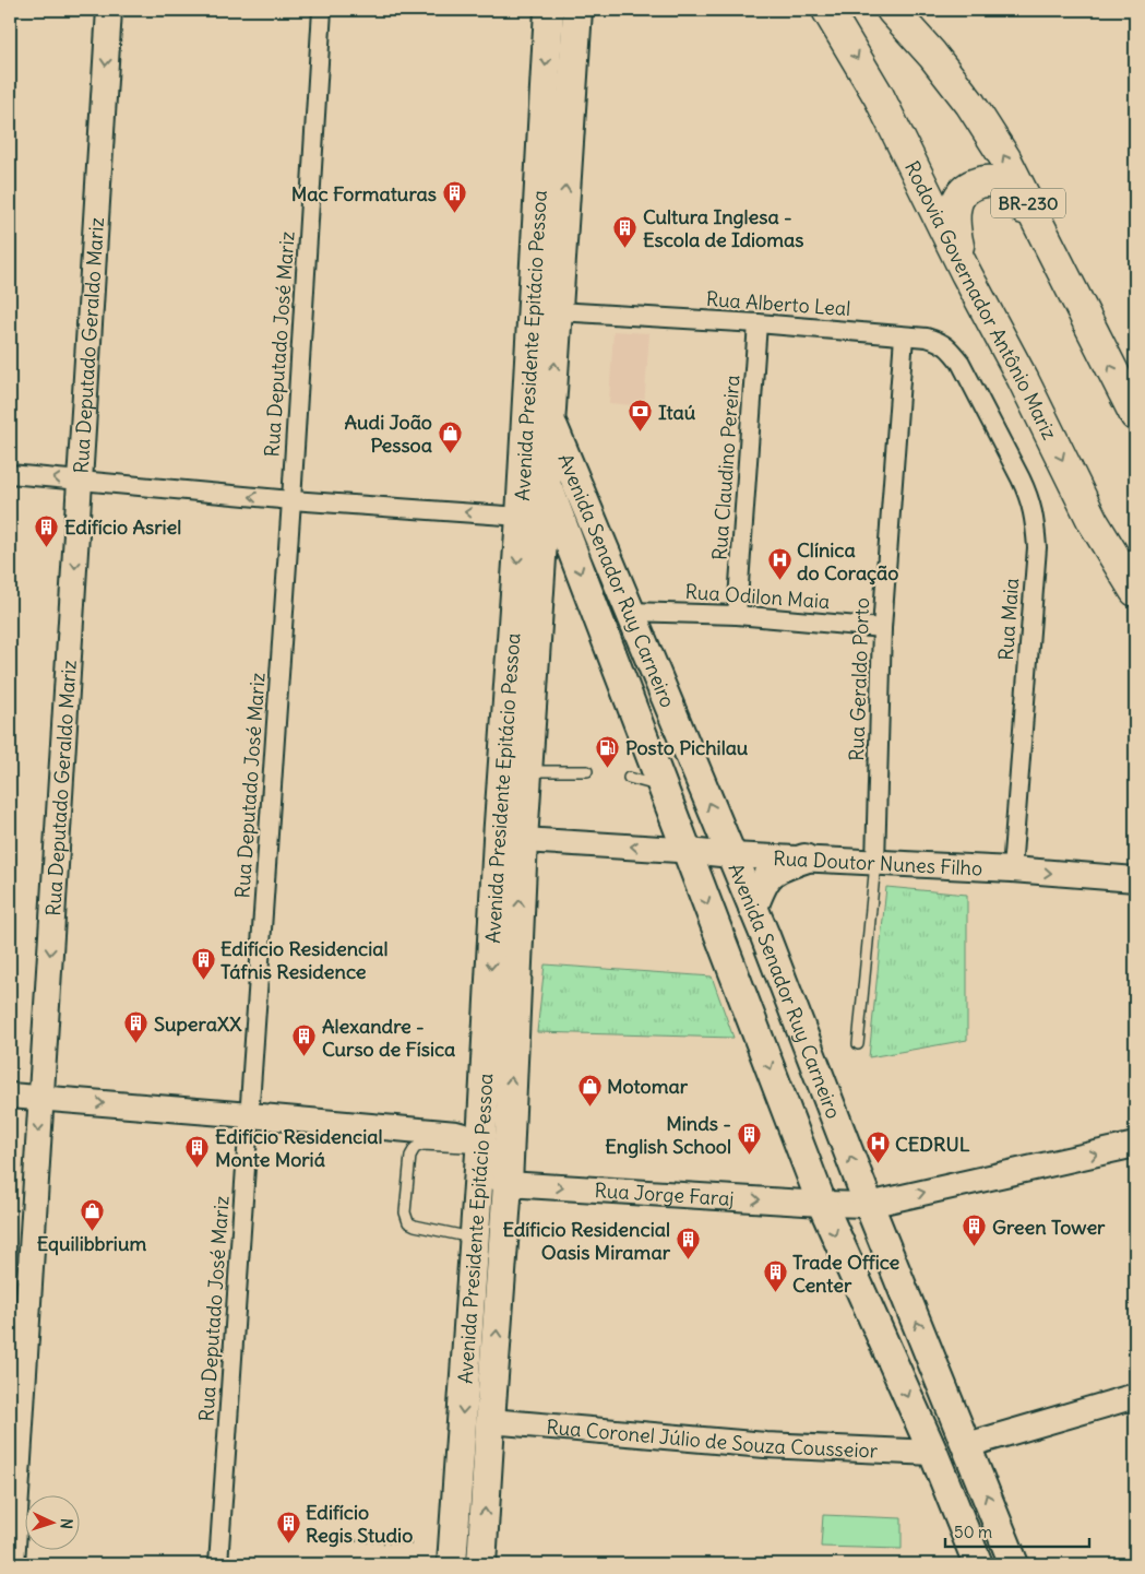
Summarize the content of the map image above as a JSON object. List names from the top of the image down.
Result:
{
  "streets": {
    "highway": ["BR-230", "Rodovia Governador Antônio Mariz"],
    "main road": ["Avenida Presidente Epitácio Pessoa", "Avenida Senador Ruy Carneiro"],
    "street": [
      "Rua Alberto Leal",
      "Rua Deputado José Mariz",
      "Rua Deputado Geraldo Mariz",
      "Rua Claudino Pereira",
      "Rua Odilon Maia",
      "Rua Maia",
      "Rua Geraldo Porto",
      "Rua Doutor Nunes Filho",
      "Rua Jorge Faraj",
      "Rua Coronel Júlio de Souza Cousseior"
    ]
  },
  "crossings": [
    ["Rua Alberto Leal", "Avenida Presidente Epitácio Pessoa"],
    ["Rua Alberto Leal", "Rua Claudino Pereira"],
    ["Rua Alberto Leal", "Rua Maia"],
    ["Rua Alberto Leal", "Rua Geraldo Porto"],
    ["Avenida Presidente Epitácio Pessoa", "Avenida Senador Ruy Carneiro"],
    ["Avenida Presidente Epitácio Pessoa", "Rua Doutor Nunes Filho"],
    ["Avenida Presidente Epitácio Pessoa", "Rua Jorge Faraj"],
    ["Avenida Presidente Epitácio Pessoa", "Rua Coronel Júlio de Souza Cousseior"],
    ["Rua Claudino Pereira", "Rua Odilon Maia"],
    ["Avenida Senador Ruy Carneiro", "Rua Odilon Maia"],
    ["Avenida Senador Ruy Carneiro", "Rua Doutor Nunes Filho"],
    ["Avenida Senador Ruy Carneiro", "Rua Jorge Faraj"],
    ["Avenida Senador Ruy Carneiro", "Rua Coronel Júlio de Souza Cousseior"],
    ["Rua Odilon Maia", "Rua Geraldo Porto"],
    ["Rua Maia", "Rua Doutor Nunes Filho"],
    ["Rua Geraldo Porto", "Rua Doutor Nunes Filho"]
  ],
  "one_way": ["Rua Deputado Geraldo Mariz", "Rua Jorge Faraj"],
  "places": {
    "building": [
      "Mac Formaturas",
      "Cultura Inglesa - Escola de Idiomas",
      "Edifício Asriel",
      "Edifício Residencial Táfnis Residence",
      "SuperaXX",
      "Alexandre - Curso de Física",
      "Minds - English School",
      "Edifício Residencial Monte Moriá",
      "Green Tower",
      "Edíficio Residencial Oasis Miramar",
      "Trade Office Center",
      "Edifício Regis Studio"
    ],
    "bank": ["Itaú"],
    "shop": ["Audi João Pessoa", "Motomar", "Equilibbrium"],
    "hospital": ["Clínica do Coração", "CEDRUL"],
    "fuel station": ["Posto Pichilau"]
  },
  "scale_bar": "50 m",
  "north": "right"
}
